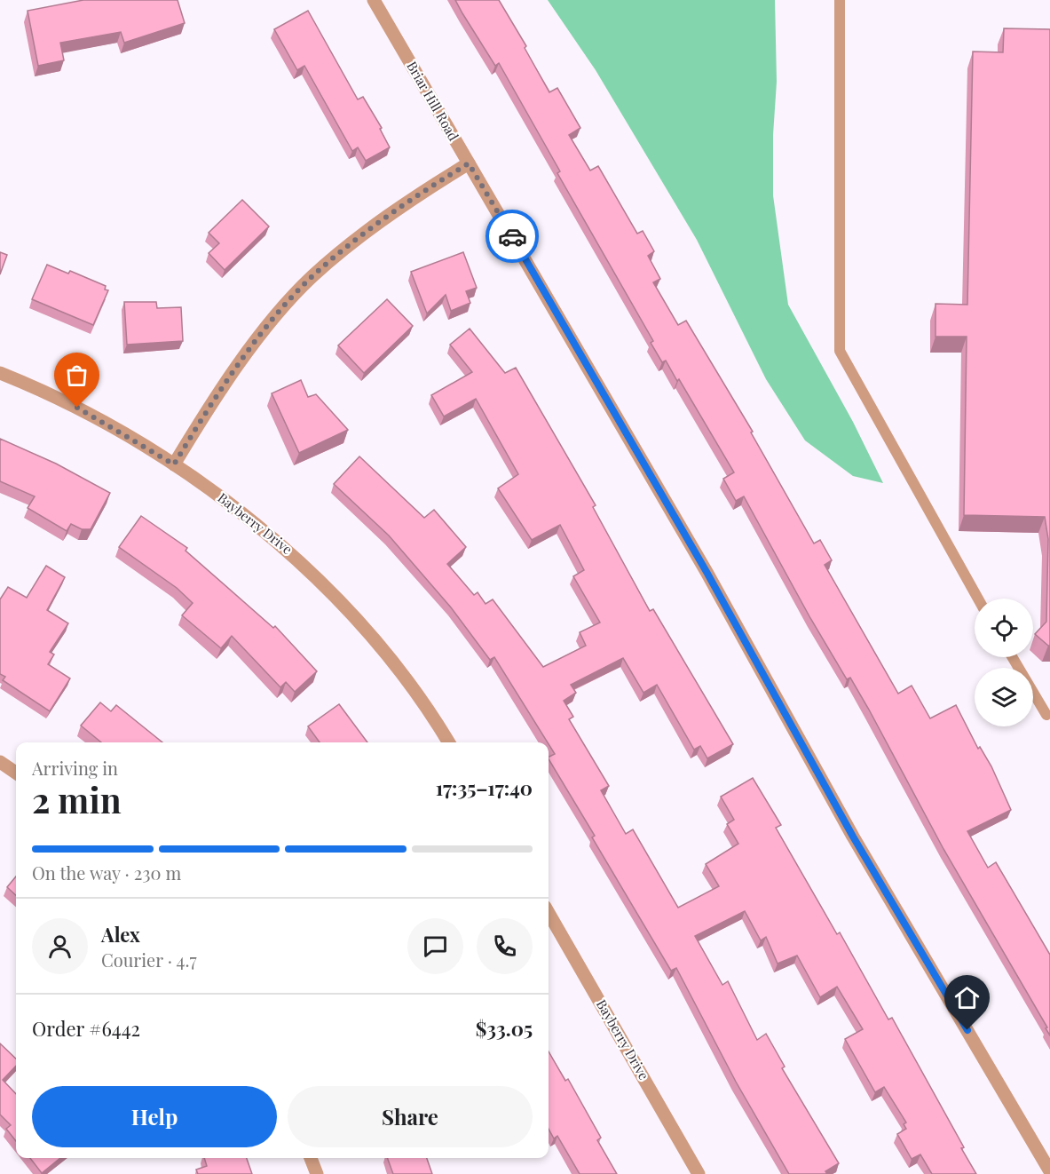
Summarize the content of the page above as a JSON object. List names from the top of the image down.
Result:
{
  "streets": {
    "street": ["Briar Hill Road", "Bayberry Drive"]
  },
  "page": {
    "heading": ["2 min", "Arriving in", "17:35–17:40"],
    "panel": [
      "Alex",
      "Courier · 4.7",
      "Order #6442",
      "$33.05"
    ],
    "bar": "On the way · 230 m",
    "buttons": ["Help", "Share"]
  }
}
